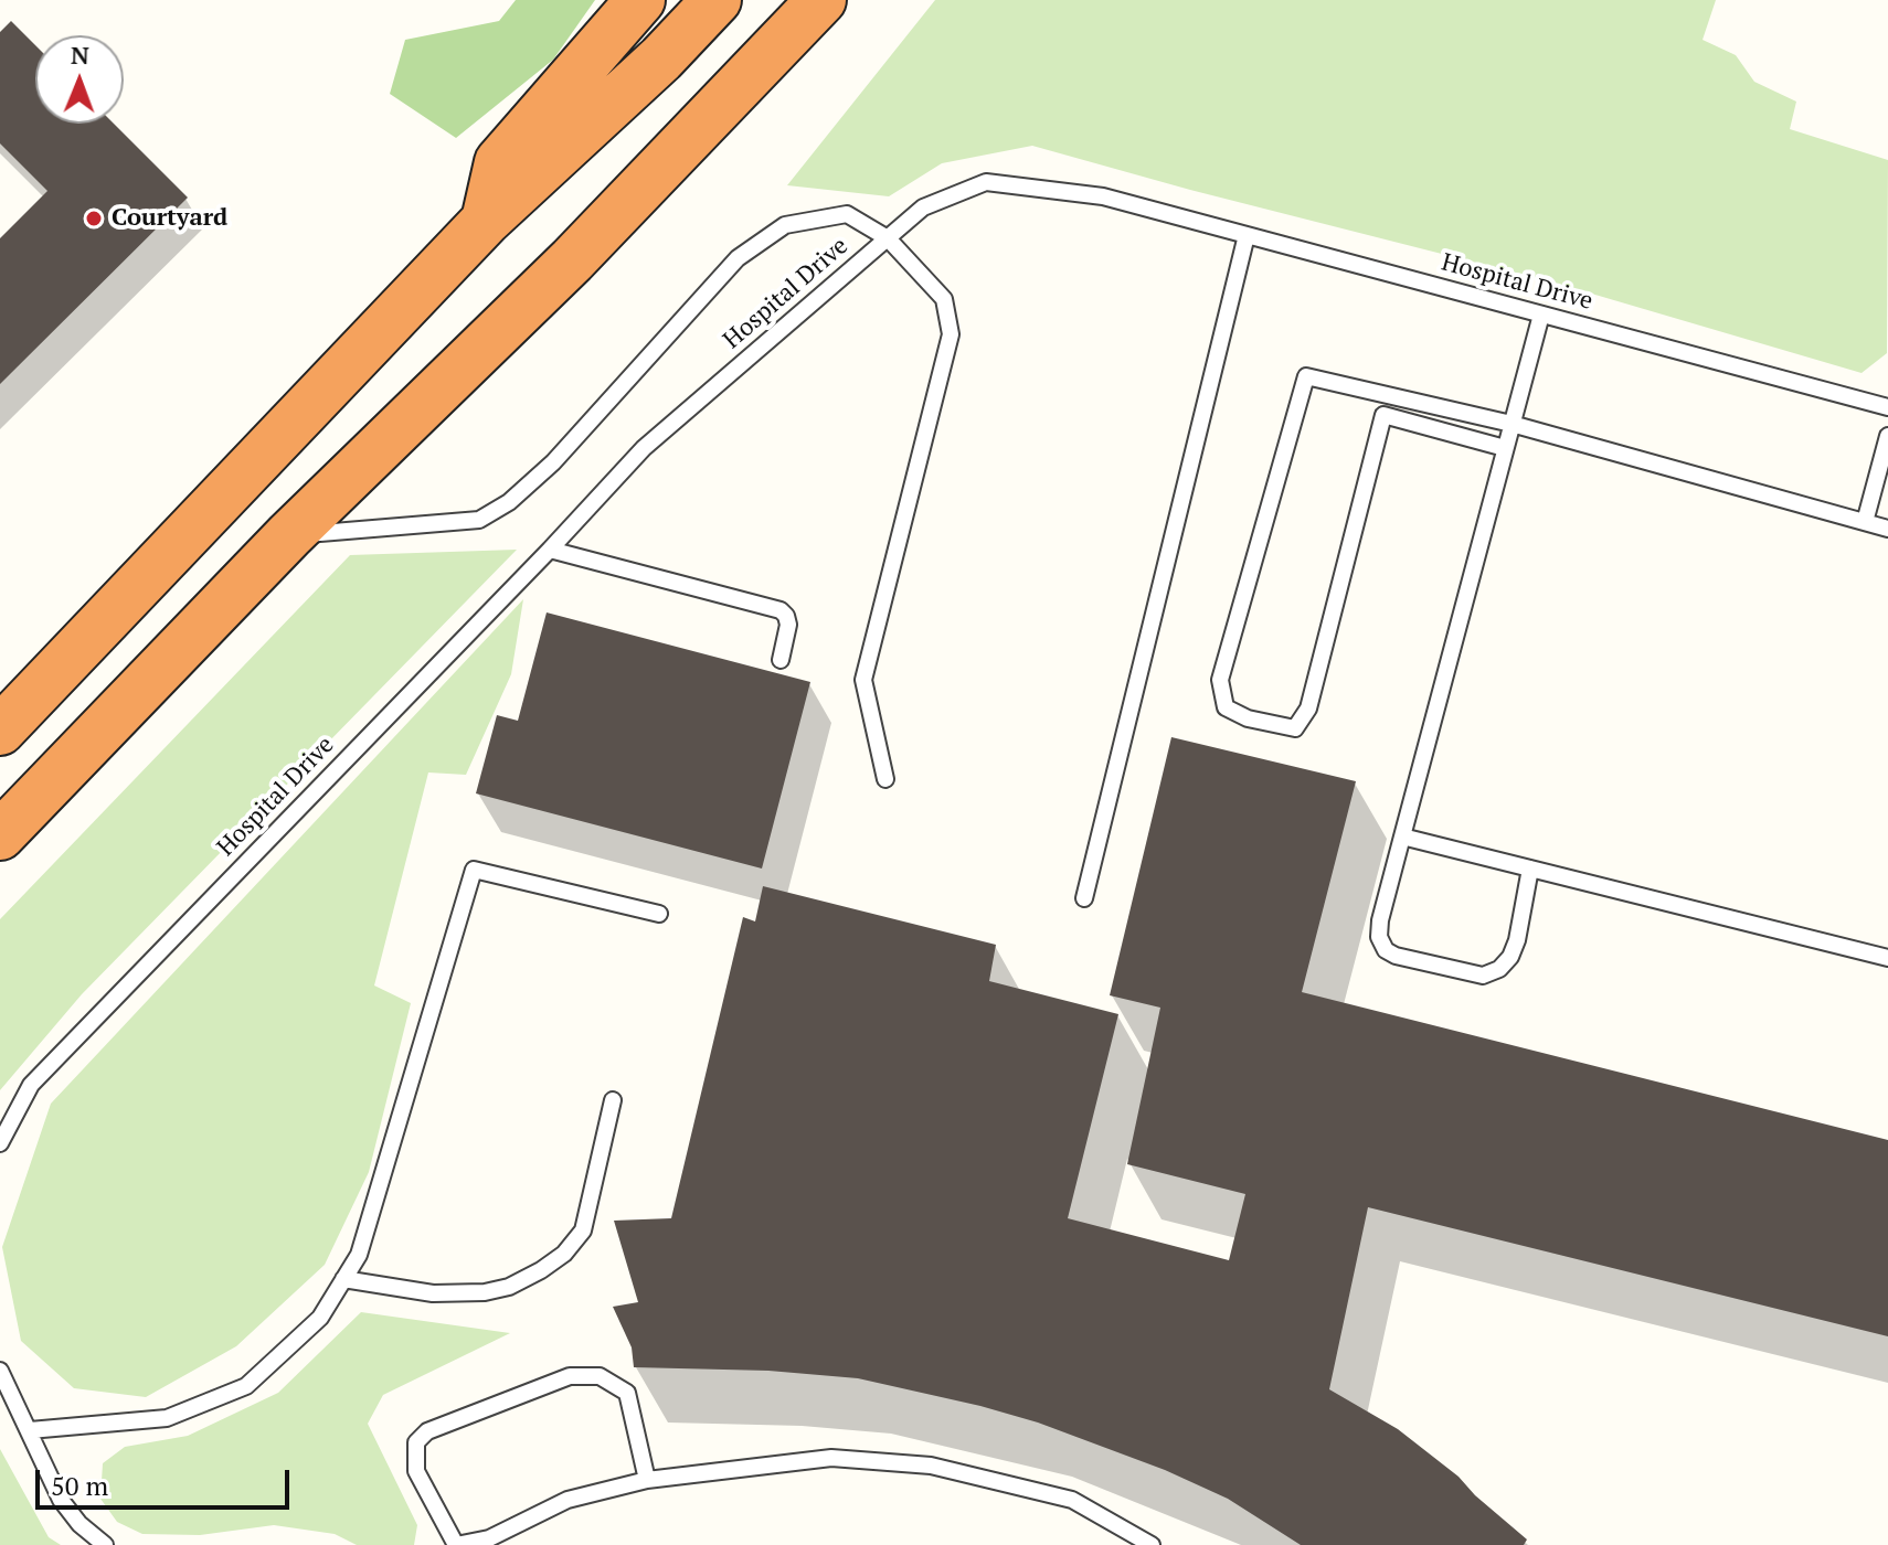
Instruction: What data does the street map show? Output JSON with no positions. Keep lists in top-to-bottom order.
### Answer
{
  "streets": {
    "lane": ["Hospital Drive"]
  },
  "places": ["Courtyard"],
  "scale_bar": "50 m",
  "north": "top"
}
